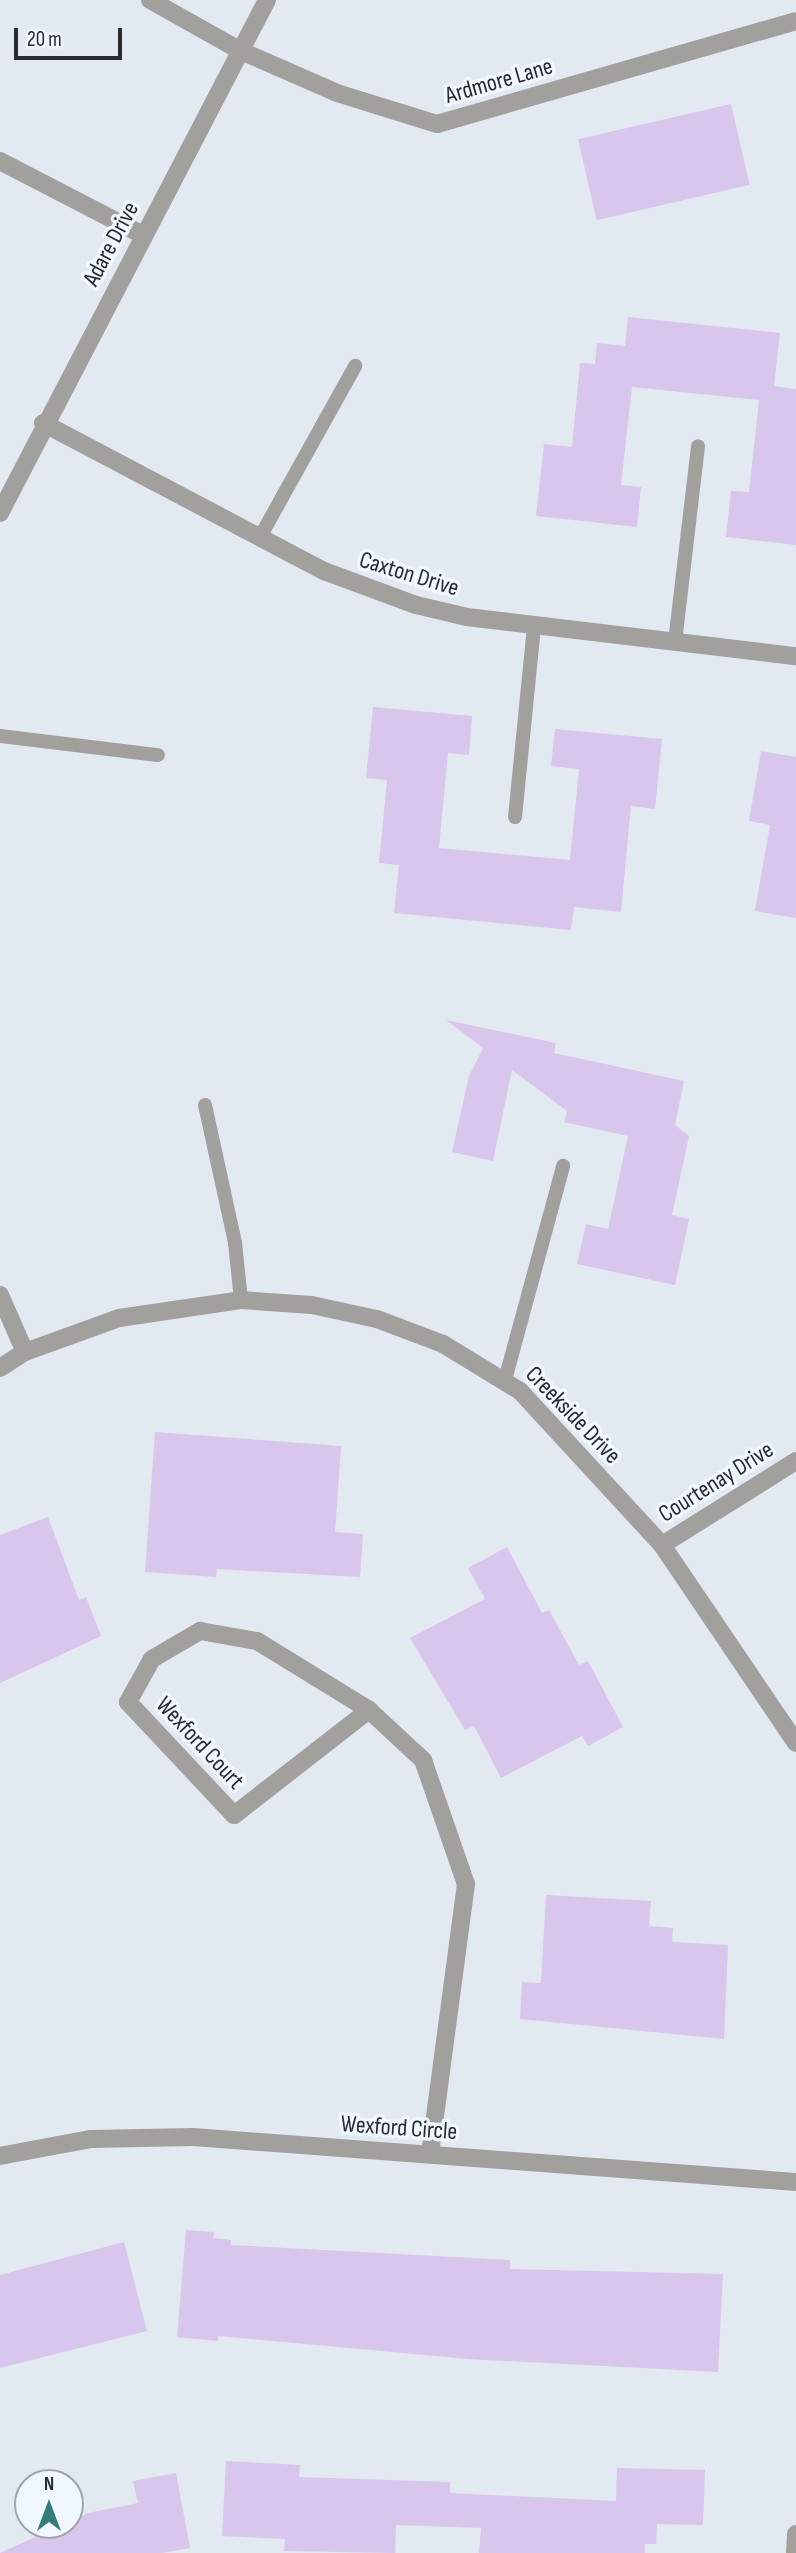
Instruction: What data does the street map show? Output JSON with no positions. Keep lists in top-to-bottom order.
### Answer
{
  "streets": {
    "street": [
      "Ardmore Lane",
      "Adare Drive",
      "Caxton Drive",
      "Creekside Drive",
      "Courtenay Drive",
      "Wexford Court",
      "Wexford Circle"
    ]
  },
  "crossings": [
    ["Ardmore Lane", "Adare Drive"],
    ["Adare Drive", "Caxton Drive"],
    ["Creekside Drive", "Courtenay Drive"],
    ["Wexford Court", "Wexford Circle"]
  ],
  "scale_bar": "20 m",
  "north": "top"
}
